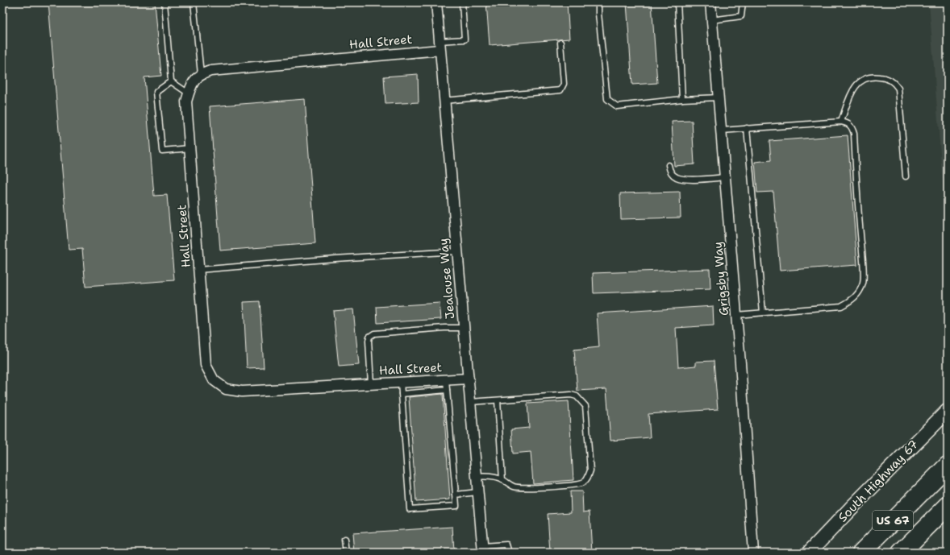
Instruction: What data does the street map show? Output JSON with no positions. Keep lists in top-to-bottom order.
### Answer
{
  "streets": {
    "highway": ["US 67"],
    "main road": ["South Highway 67"],
    "street": ["Hall Street", "Jealouse Way", "Grigsby Way"]
  },
  "crossings": [
    ["Hall Street", "Jealouse Way"]
  ]
}
